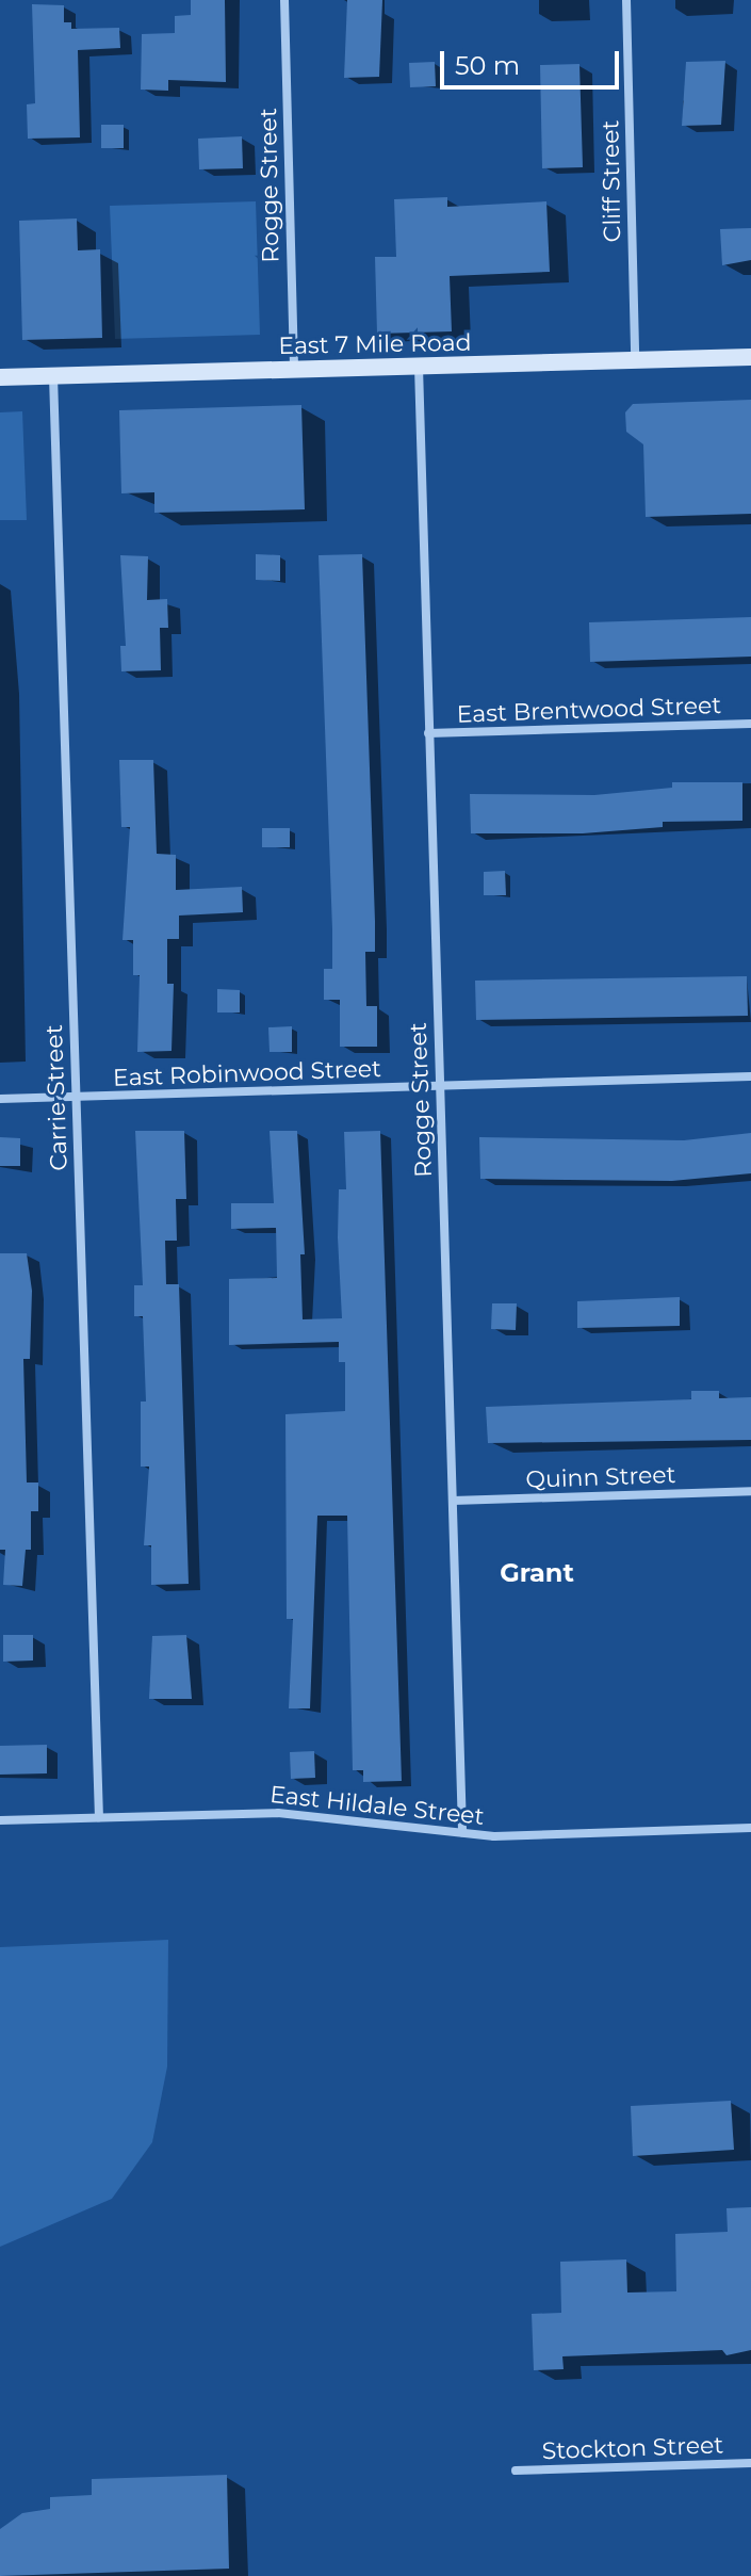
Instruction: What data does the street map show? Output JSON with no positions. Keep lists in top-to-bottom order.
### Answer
{
  "streets": {
    "street": [
      "Cliff Street",
      "Rogge Street",
      "East 7 Mile Road",
      "East Brentwood Street",
      "East Robinwood Street",
      "Carrie Street",
      "Quinn Street",
      "East Hildale Street",
      "Stockton Street"
    ]
  },
  "crossings": [
    ["Cliff Street", "East 7 Mile Road"],
    ["Rogge Street", "East 7 Mile Road"],
    ["Rogge Street", "East Brentwood Street"],
    ["Rogge Street", "East Robinwood Street"],
    ["Rogge Street", "Quinn Street"],
    ["Rogge Street", "East Hildale Street"],
    ["East 7 Mile Road", "Carrie Street"],
    ["East Robinwood Street", "Carrie Street"],
    ["Carrie Street", "East Hildale Street"]
  ],
  "districts": ["Grant"],
  "scale_bar": "50 m"
}
